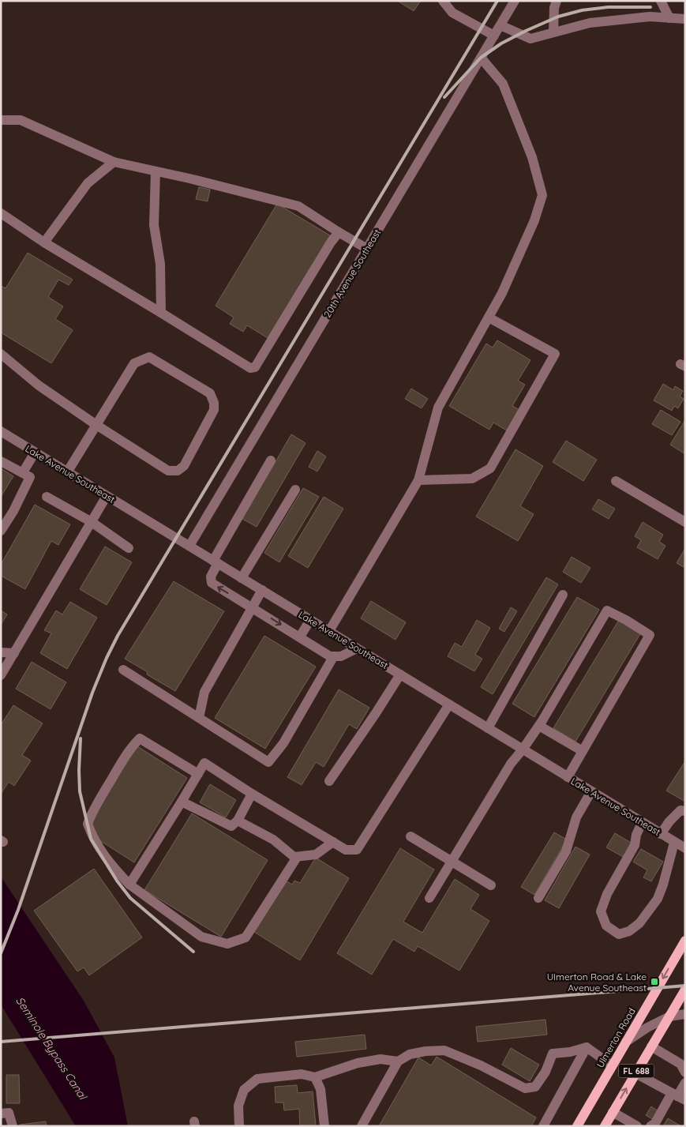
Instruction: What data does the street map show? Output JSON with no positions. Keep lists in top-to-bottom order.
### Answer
{
  "streets": {
    "main road": ["Ulmerton Road", "FL 688"],
    "street": ["20th Avenue Southeast", "Lake Avenue Southeast"]
  },
  "crossings": [
    ["20th Avenue Southeast", "Lake Avenue Southeast"]
  ],
  "water": ["Seminole Bypass Canal"],
  "places": {
    "transit": ["Ulmerton Road & Lake Avenue Southeast"]
  }
}
